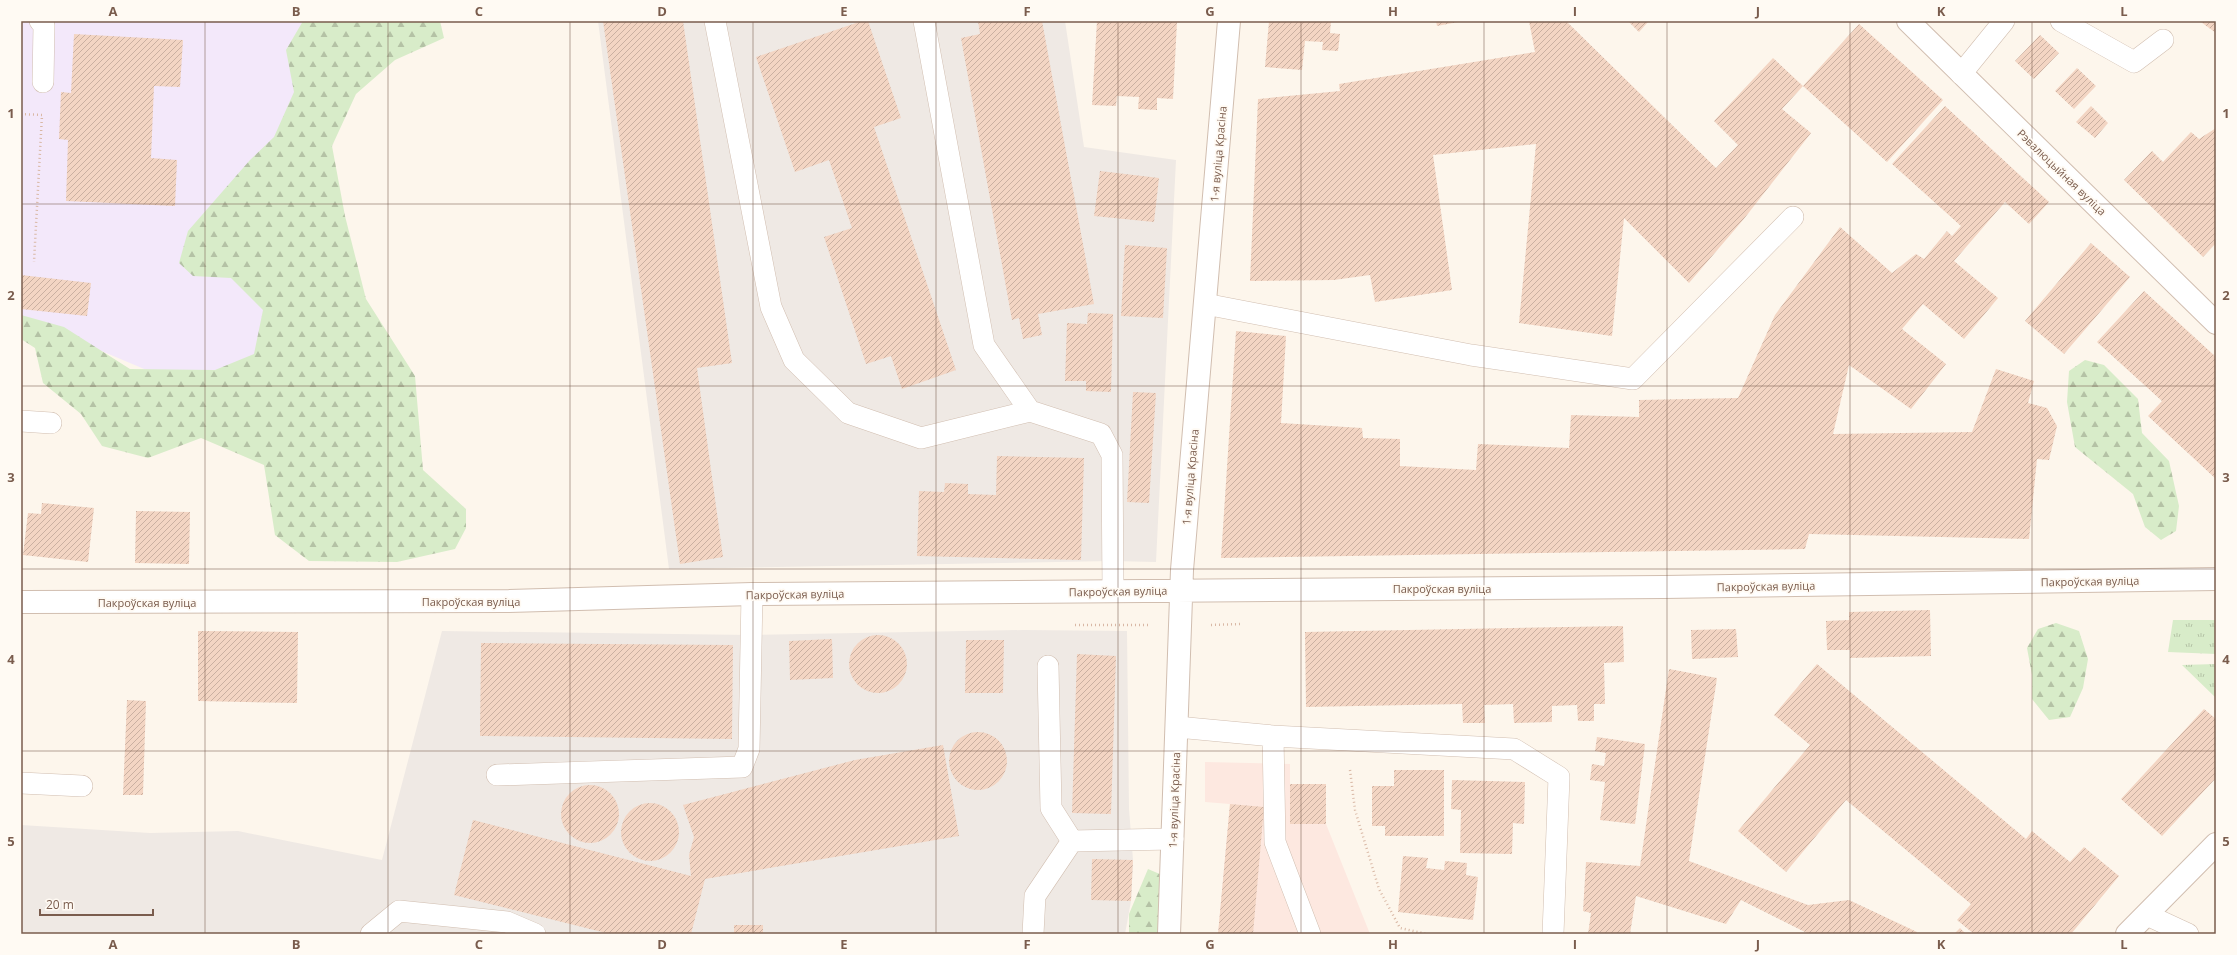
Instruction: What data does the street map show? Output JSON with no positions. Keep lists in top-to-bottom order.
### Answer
{
  "streets": {
    "street": ["1-я вуліца Красіна", "Рэвалюцыйная вуліца", "Пакроўская вуліца"]
  },
  "crossings": [
    ["1-я вуліца Красіна", "Пакроўская вуліца"]
  ],
  "scale_bar": "20 m",
  "grid": {
    "columns": [
      "A",
      "B",
      "C",
      "D",
      "E",
      "F",
      "G",
      "H",
      "I",
      "J",
      "K",
      "L"
    ],
    "rows": [
      "1",
      "2",
      "3",
      "4",
      "5"
    ]
  }
}
